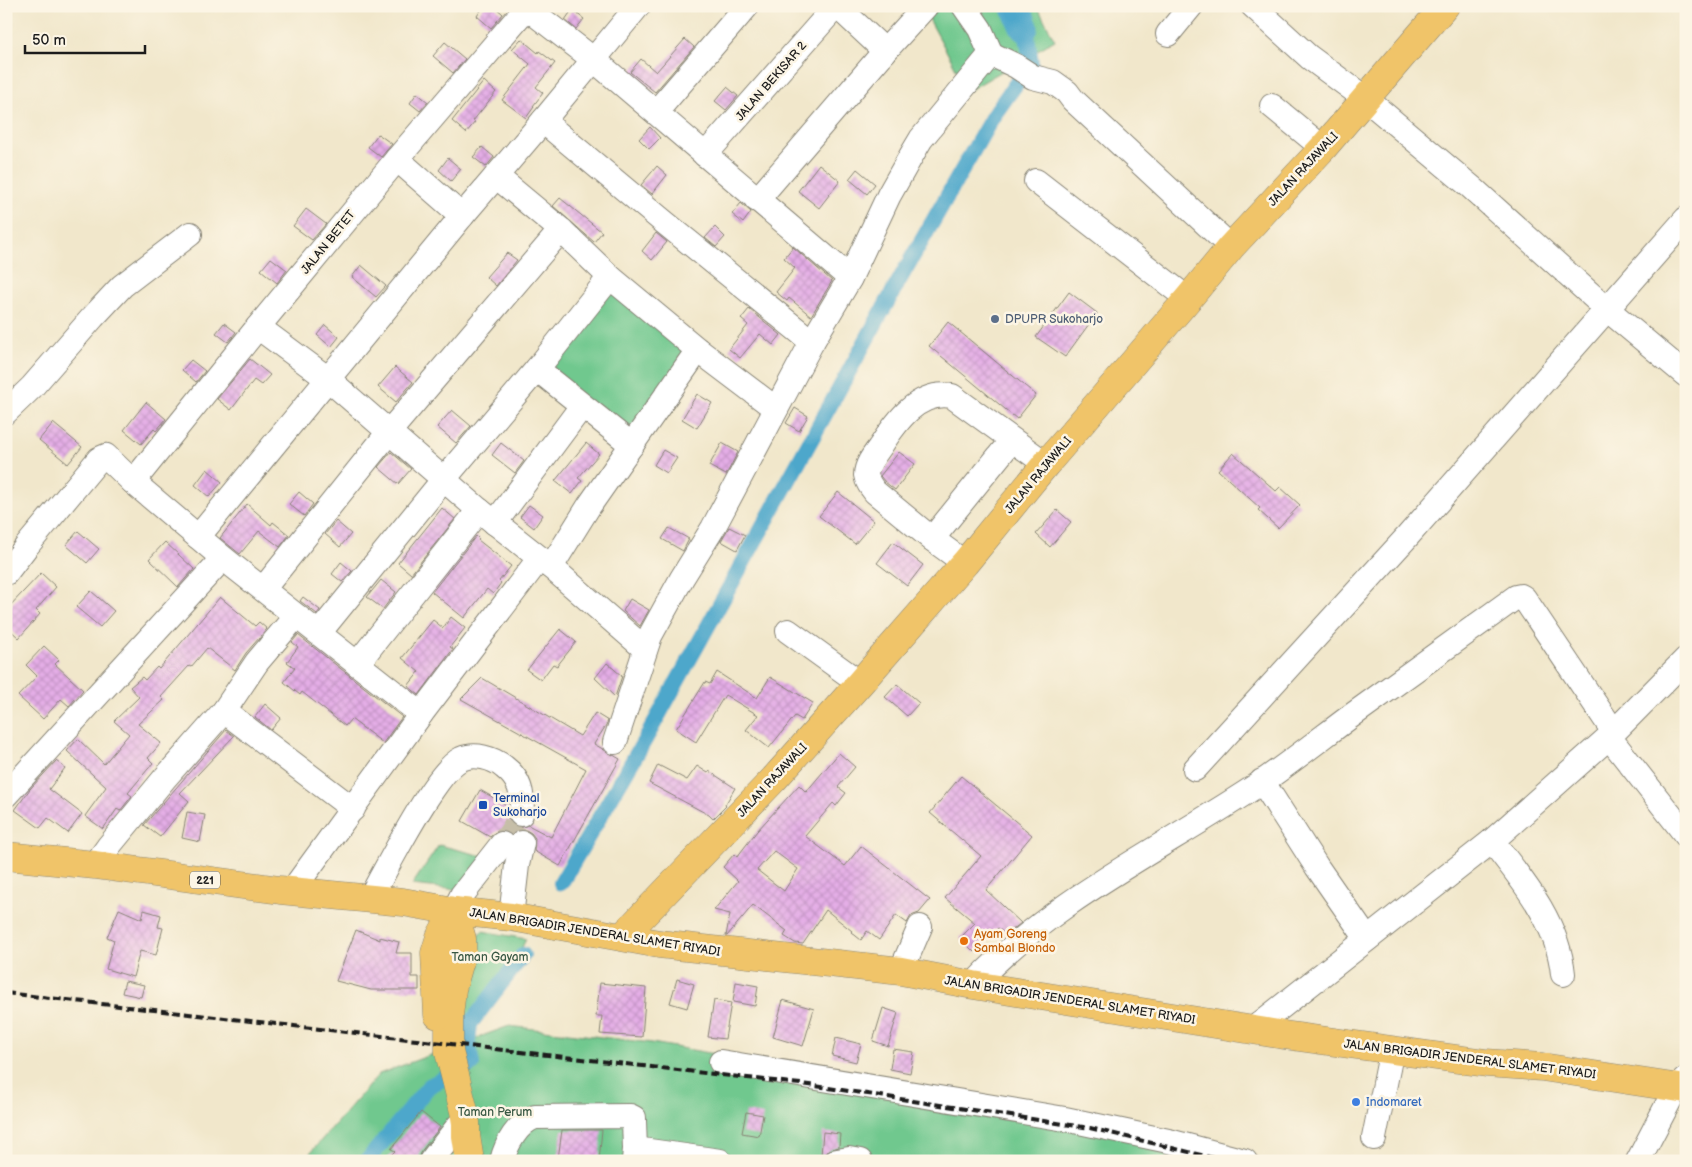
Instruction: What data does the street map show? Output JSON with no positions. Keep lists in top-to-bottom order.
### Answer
{
  "streets": {
    "main road": ["JALAN RAJAWALI", "221", "JALAN BRIGADIR JENDERAL SLAMET RIYADI"],
    "street": ["JALAN BEKISAR 2", "JALAN BETET"]
  },
  "crossings": [
    ["JALAN RAJAWALI", "JALAN BRIGADIR JENDERAL SLAMET RIYADI"],
    ["221", "JALAN BRIGADIR JENDERAL SLAMET RIYADI"]
  ],
  "parks": ["Taman Gayam", "Taman Perum"],
  "places": {
    "other": ["DPUPR Sukoharjo", "Ayam Goreng Sambal Blondo", "Indomaret"],
    "transit": ["Terminal Sukoharjo"]
  },
  "scale_bar": "50 m"
}
